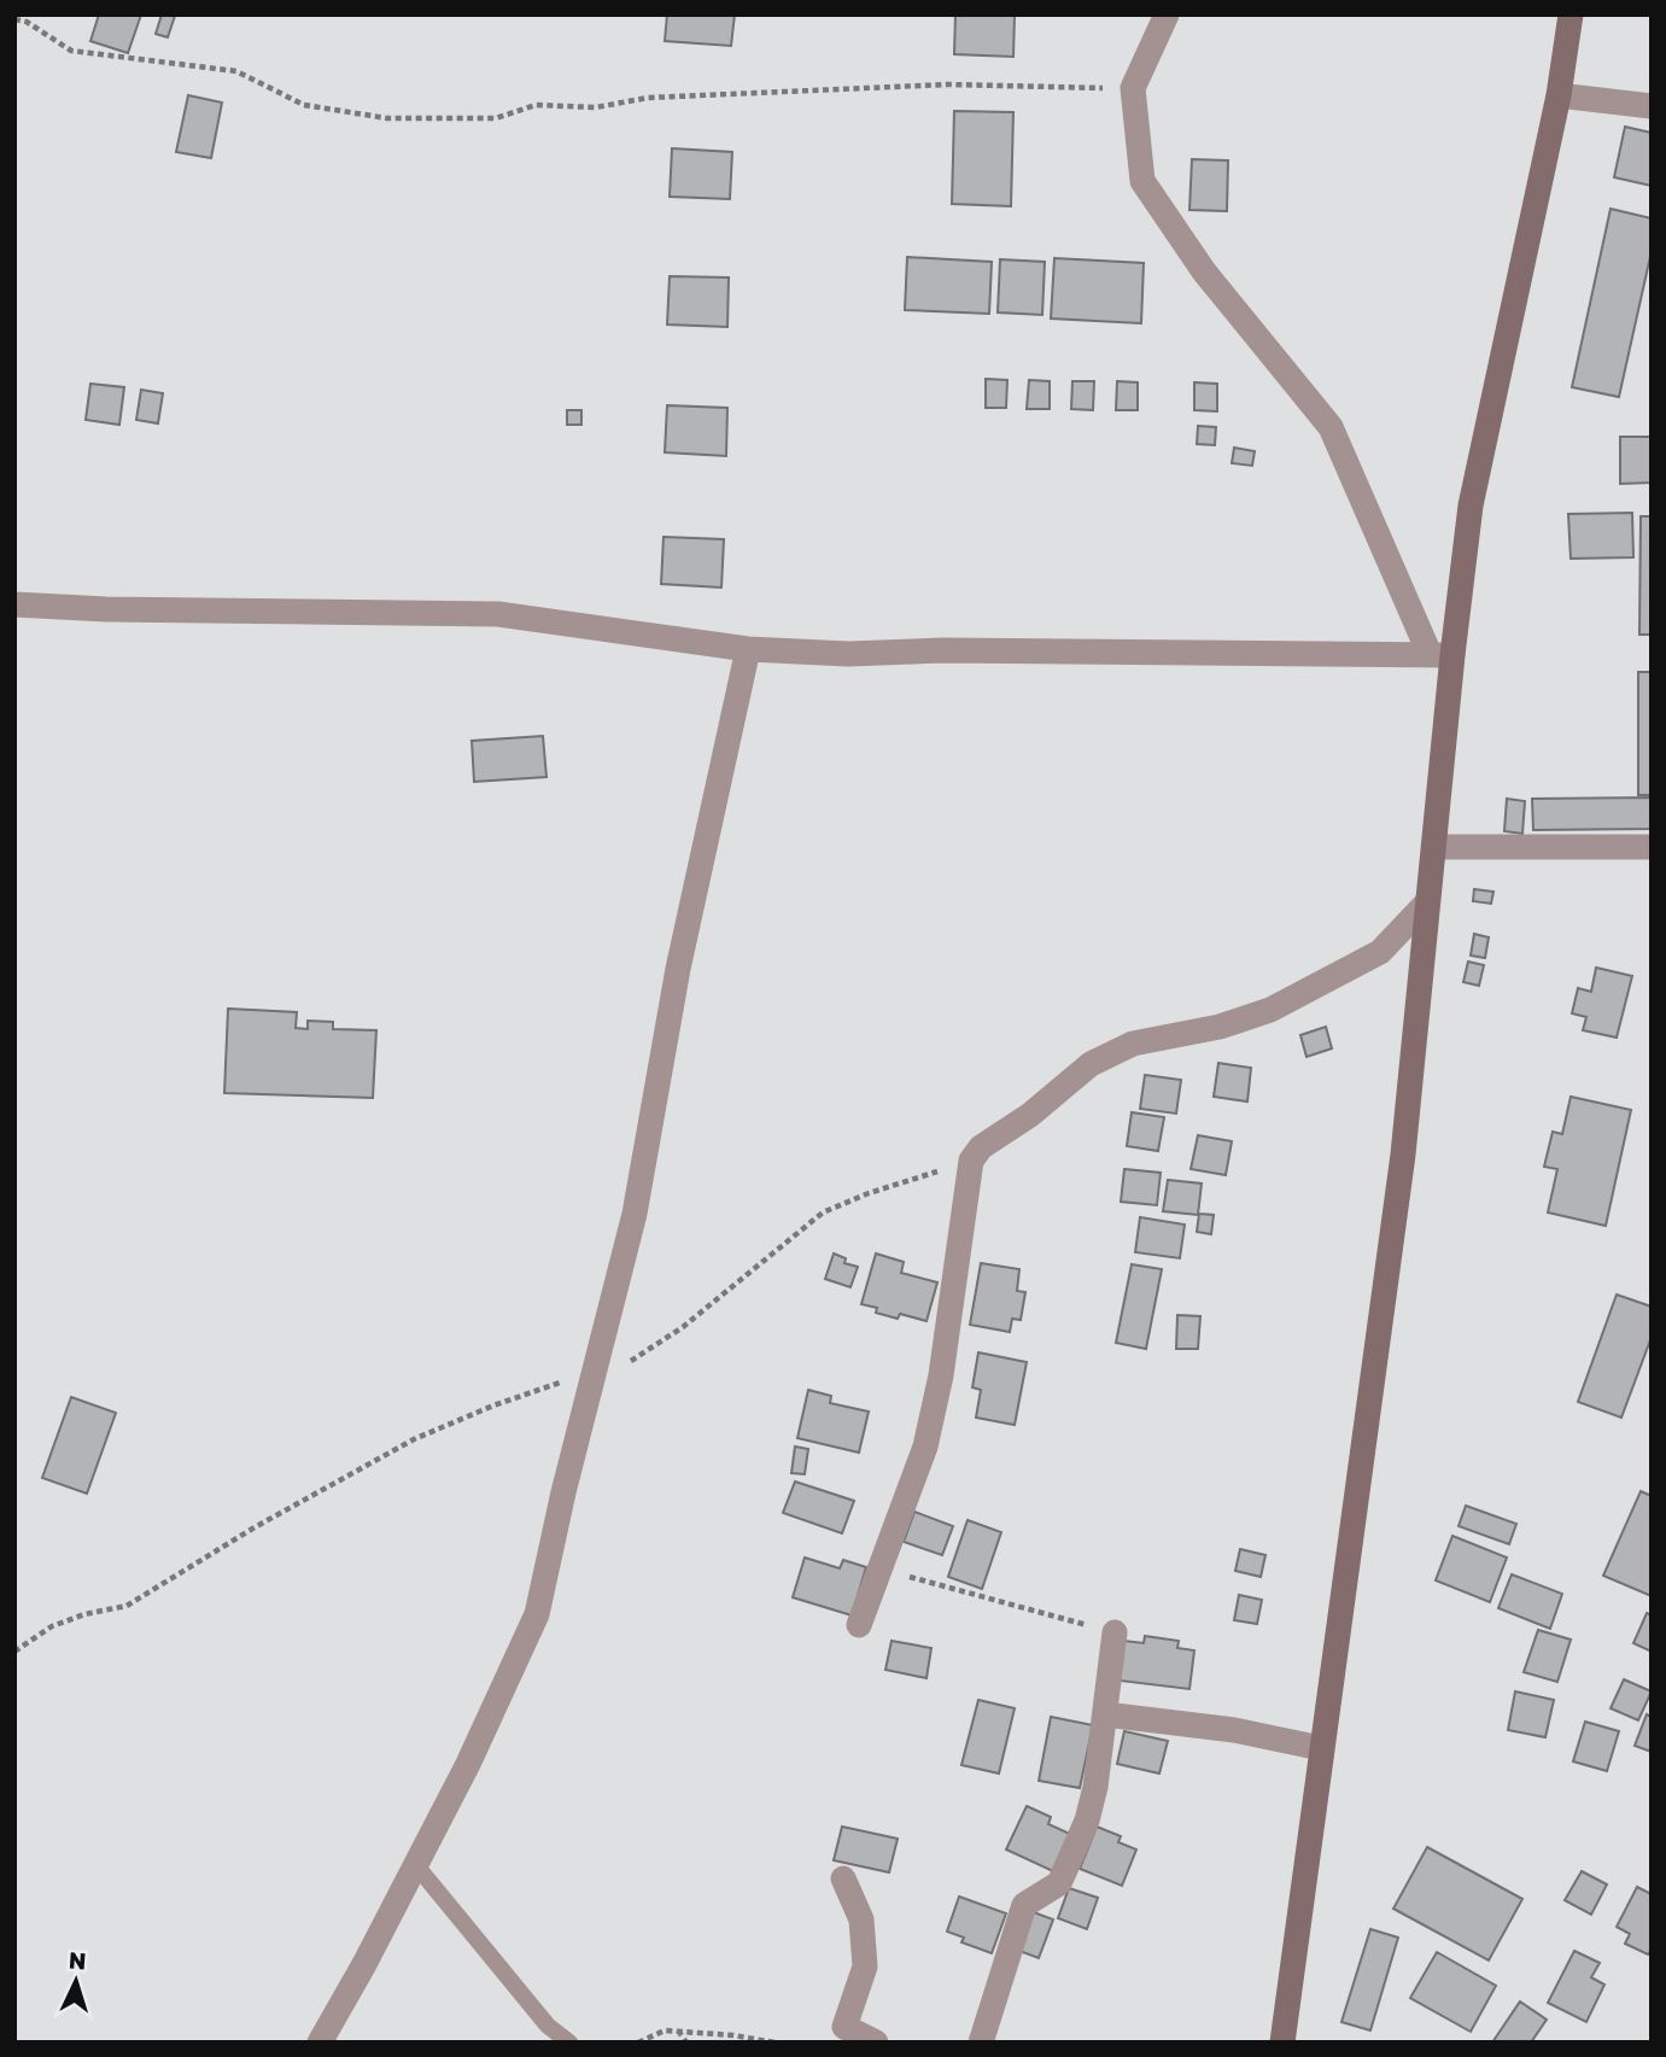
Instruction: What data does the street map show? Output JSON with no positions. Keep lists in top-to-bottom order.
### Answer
{
  "north": "top"
}
